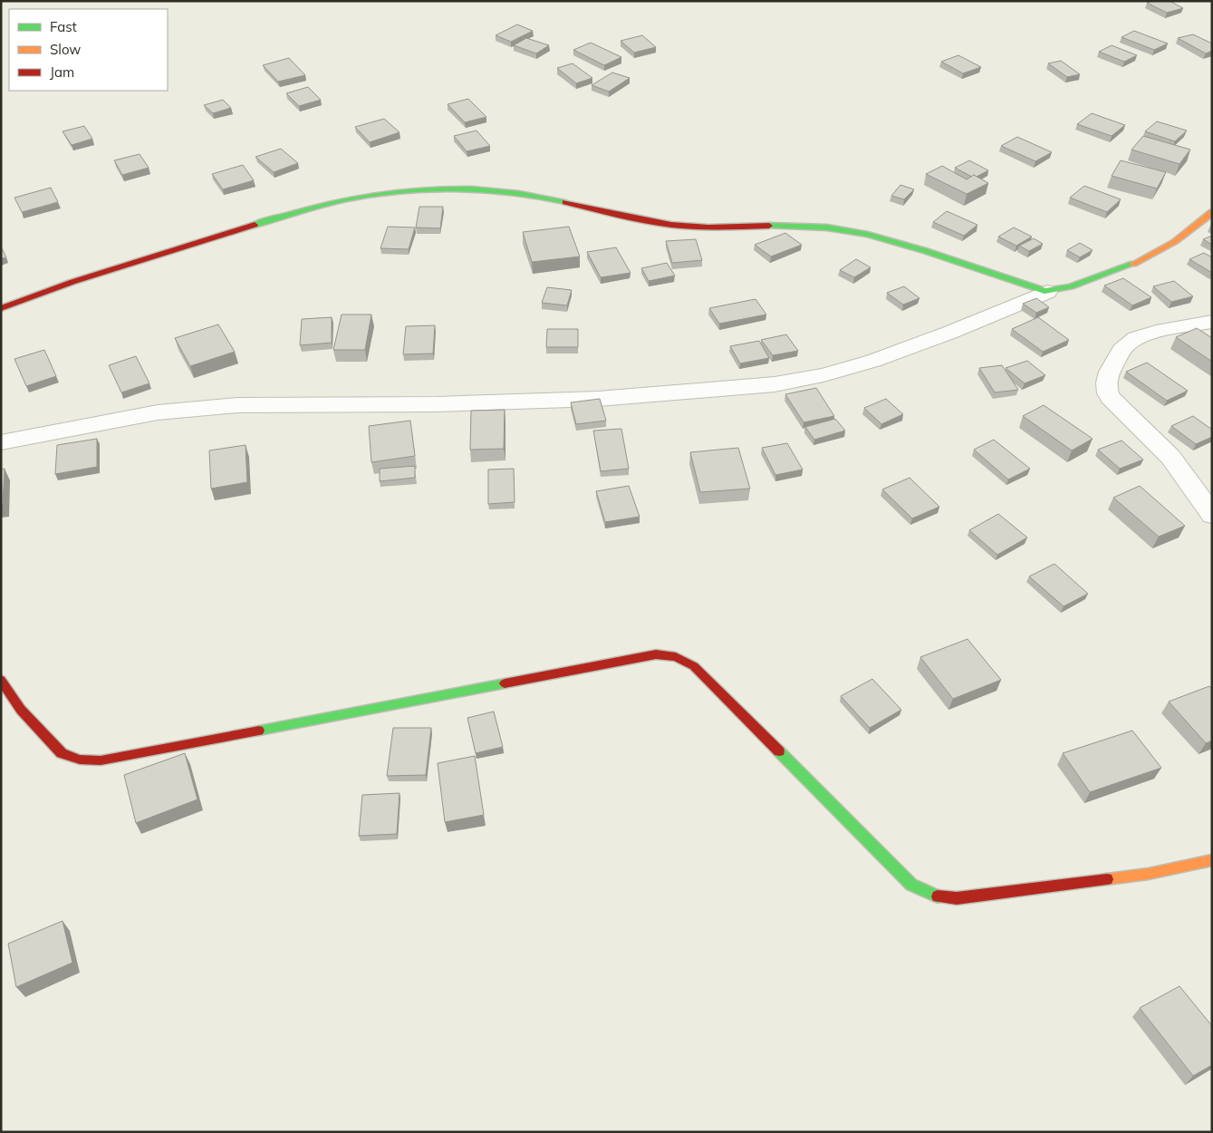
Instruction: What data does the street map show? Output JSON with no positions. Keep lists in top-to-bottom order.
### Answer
{
  "legend": ["Fast", "Slow", "Jam"]
}
